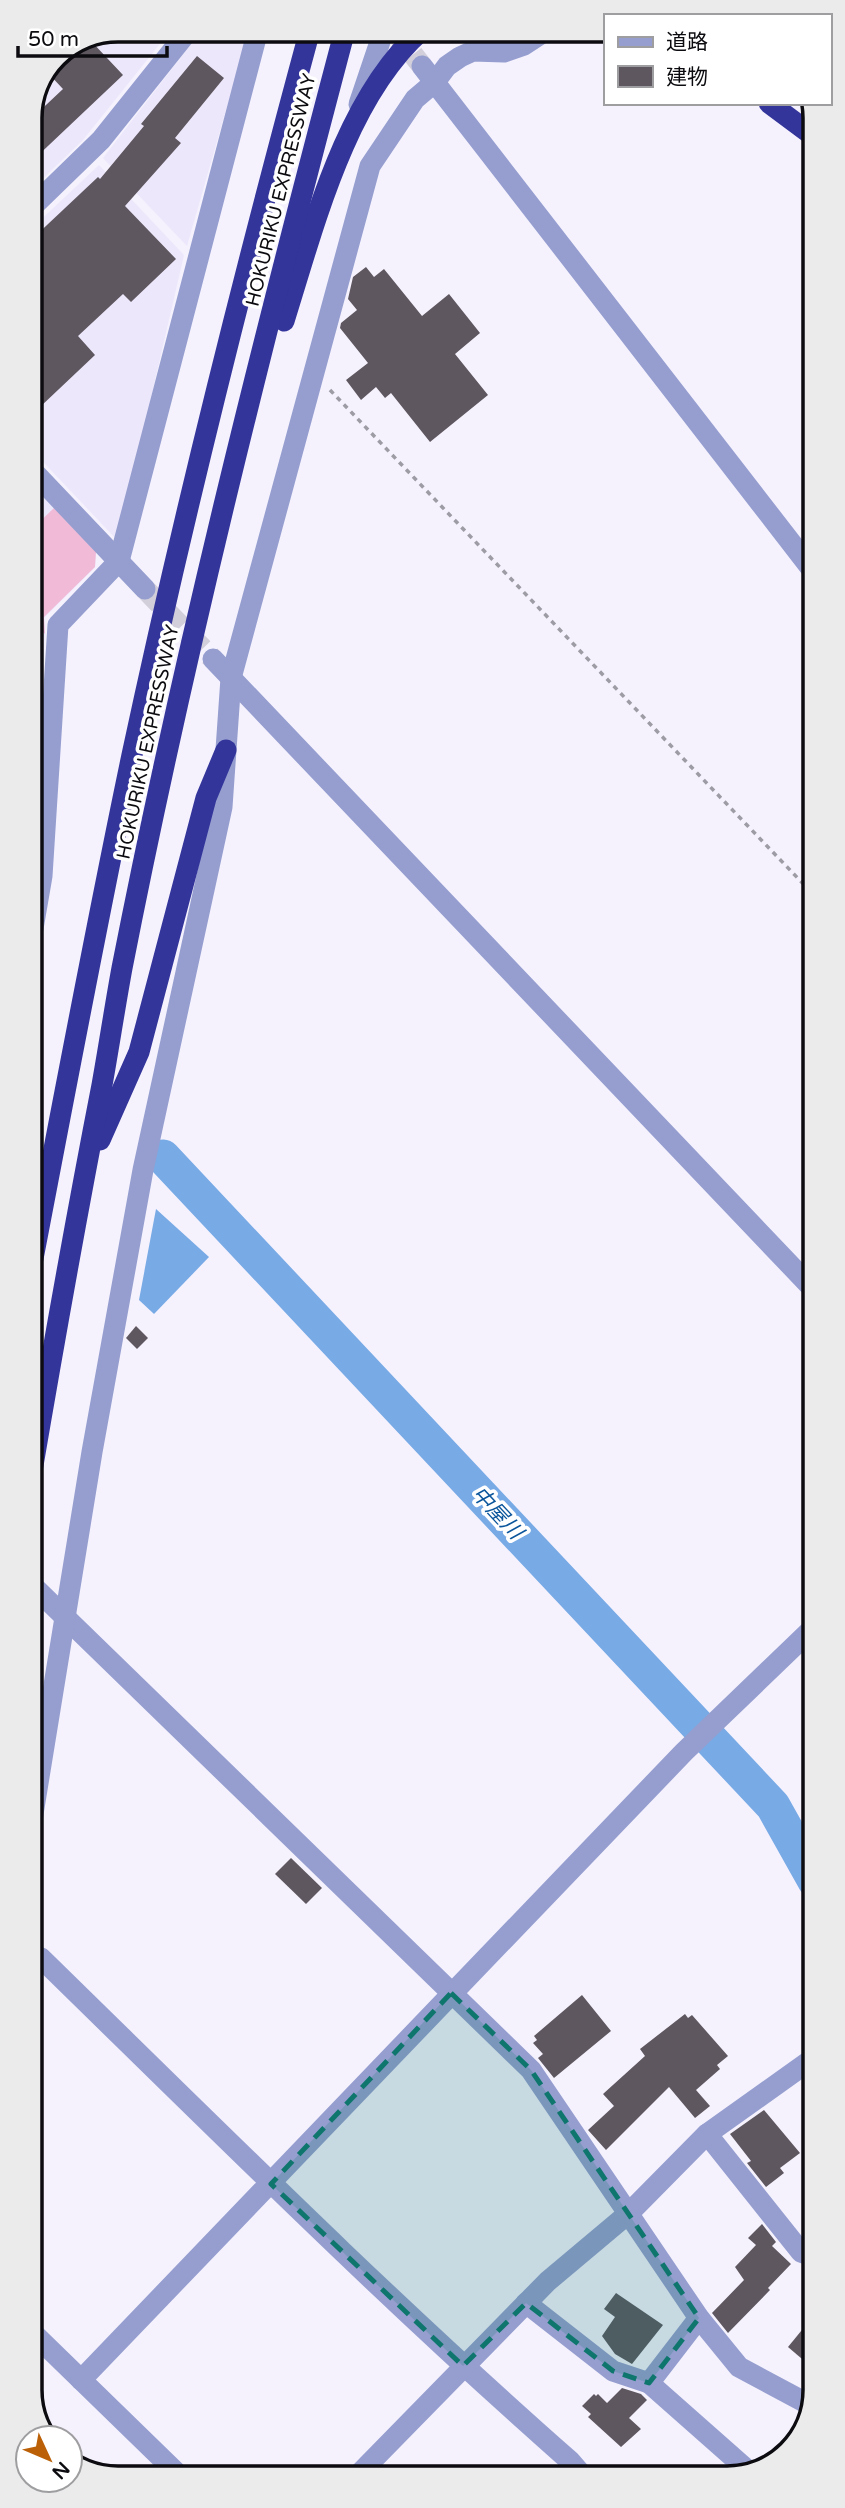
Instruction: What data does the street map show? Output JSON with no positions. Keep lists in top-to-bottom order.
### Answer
{
  "streets": {
    "highway": ["HOKURIKU EXPRESSWAY"]
  },
  "water": ["中屋川"],
  "legend": ["道路", "建物"],
  "scale_bar": "50 m",
  "north": "bottom right"
}
